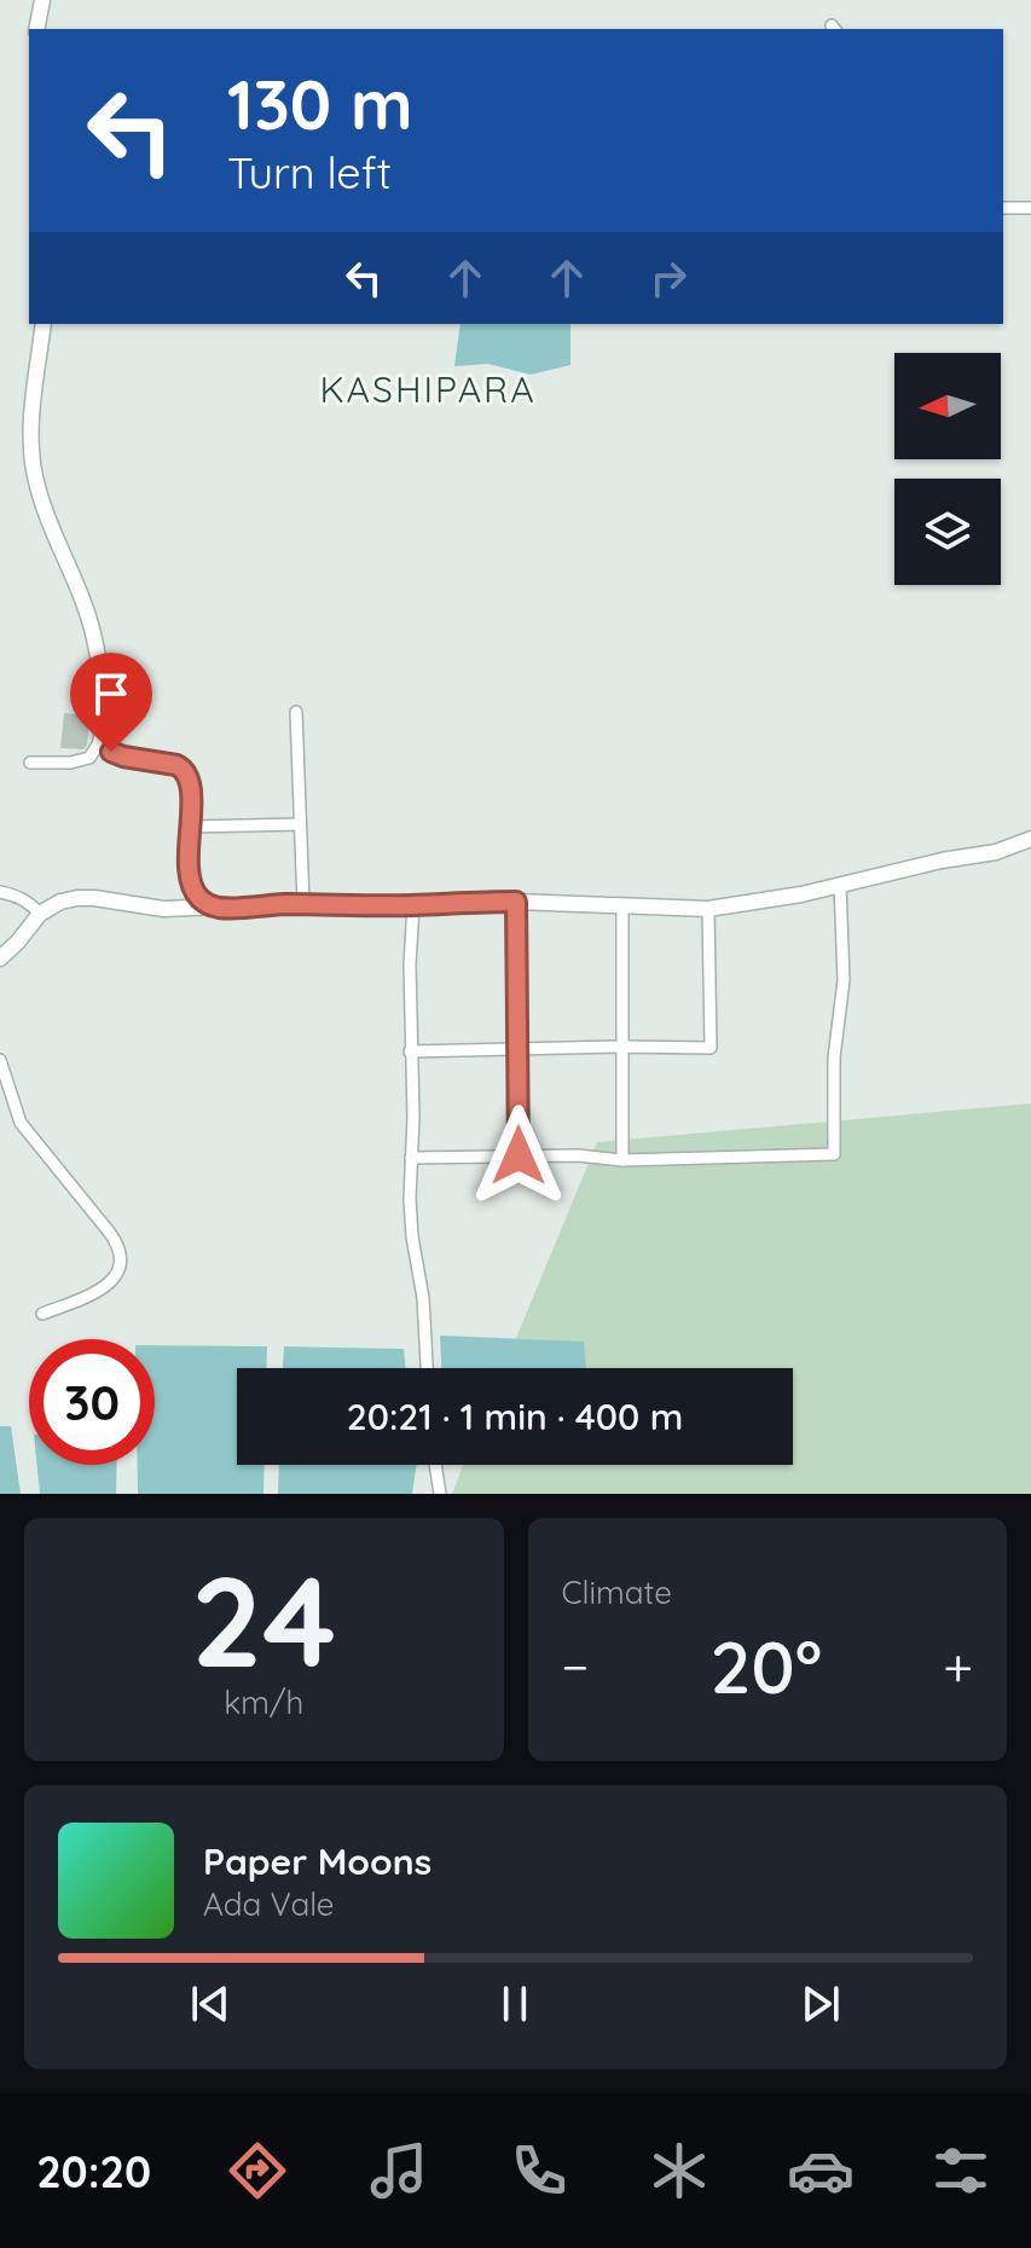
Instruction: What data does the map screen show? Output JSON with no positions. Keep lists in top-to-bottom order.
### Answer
{
  "districts": ["KASHIPARA"],
  "north": "left",
  "page": {
    "turn": ["130 m", "Turn left"],
    "limit": "30",
    "trip": "20:21 · 1 min · 400 m",
    "tile": [
      ["24", "km/h"],
      "Climate"
    ],
    "heat": ["−", "20°", "+"],
    "song": ["Paper Moons", "Ada Vale"],
    "tabs": "20:20"
  }
}
